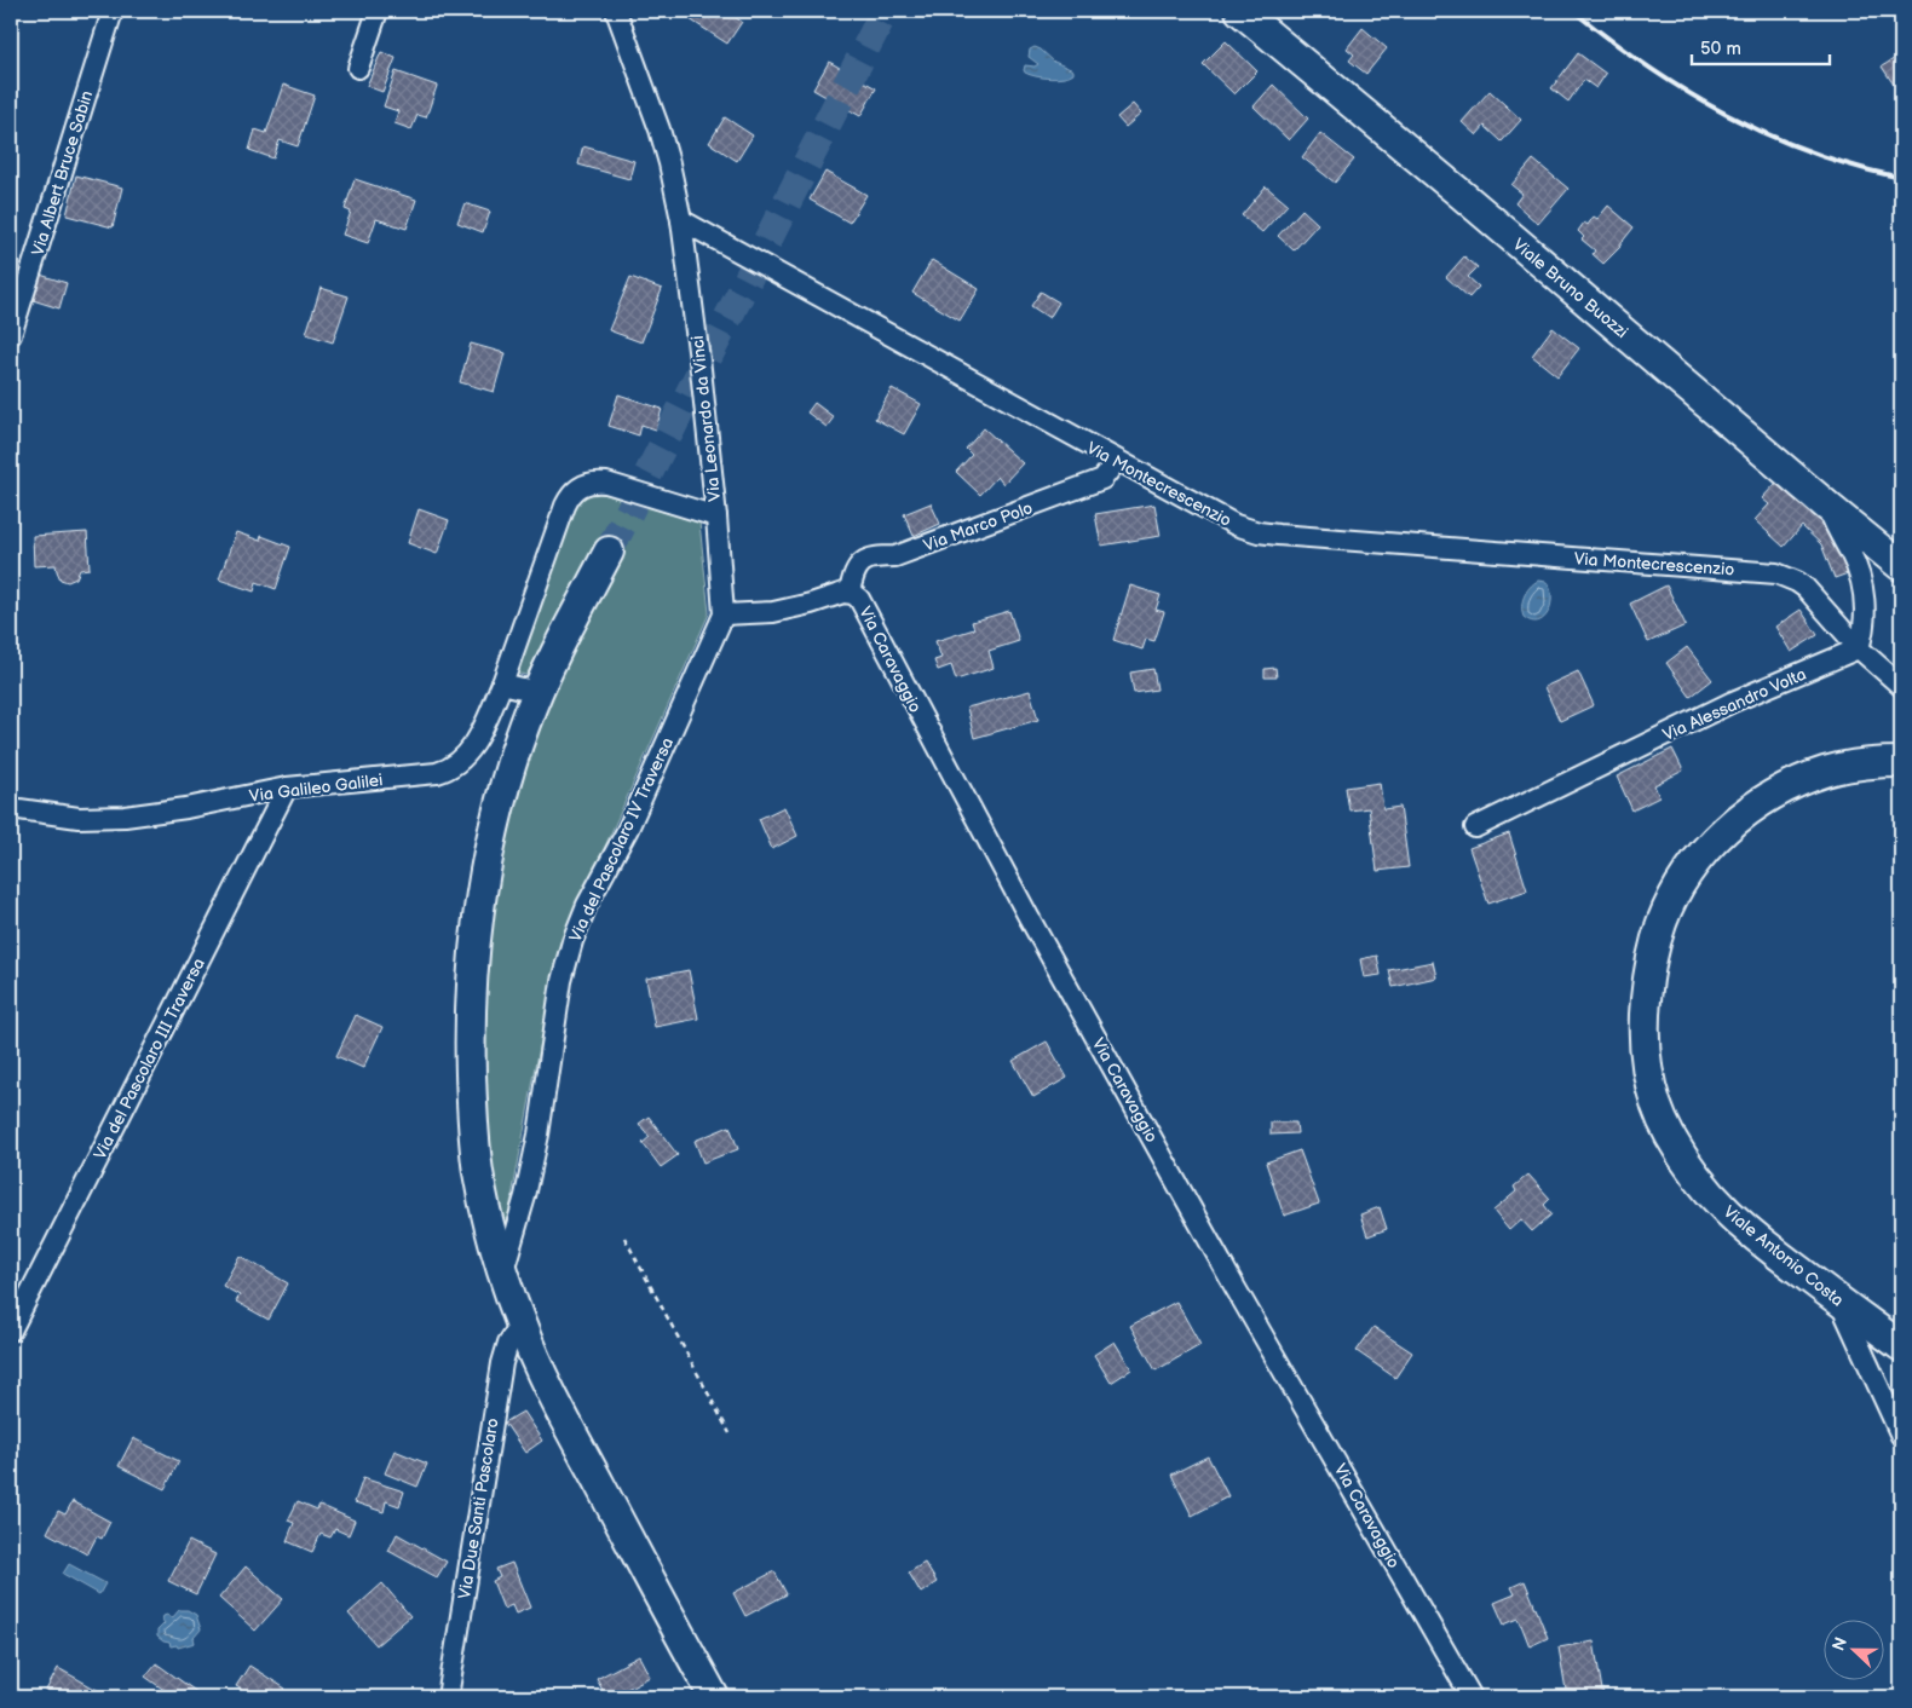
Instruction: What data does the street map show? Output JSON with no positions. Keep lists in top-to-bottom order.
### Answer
{
  "streets": {
    "main road": ["Viale Bruno Buozzi", "Viale Antonio Costa"],
    "street": [
      "Via Albert Bruce Sabin",
      "Via Leonardo da Vinci",
      "Via Montecrescenzio",
      "Via Marco Polo",
      "Via Caravaggio",
      "Via Alessandro Volta",
      "Via Galileo Galilei",
      "Via del Pascolaro IV Traversa",
      "Via del Pascolaro III Traversa",
      "Via Due Santi Pascolaro"
    ]
  },
  "crossings": [
    ["Via Leonardo da Vinci", "Via Montecrescenzio"],
    ["Via Leonardo da Vinci", "Via Galileo Galilei"],
    ["Via Leonardo da Vinci", "Via del Pascolaro IV Traversa"],
    ["Via Montecrescenzio", "Via Marco Polo"],
    ["Via Montecrescenzio", "Via Alessandro Volta"],
    ["Via Marco Polo", "Via Caravaggio"],
    ["Via Caravaggio", "Via del Pascolaro IV Traversa"],
    ["Via Galileo Galilei", "Via del Pascolaro III Traversa"]
  ],
  "scale_bar": "50 m",
  "north": "left"
}
